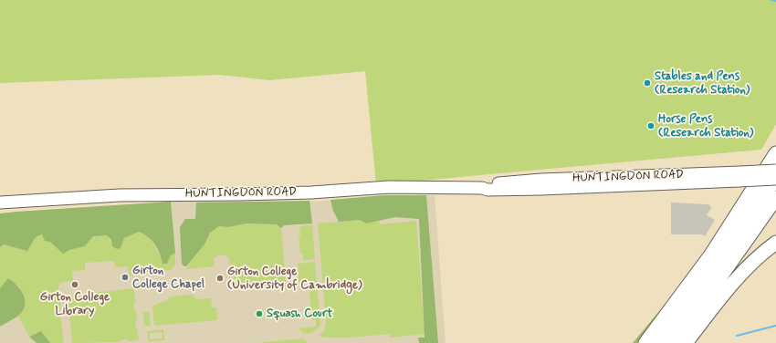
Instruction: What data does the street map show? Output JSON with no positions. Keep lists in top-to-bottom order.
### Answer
{
  "streets": {
    "main road": ["HUNTINGDON ROAD"]
  },
  "places": [
    "Stables and Pens (Research Station)",
    "Horse Pens (Research Station)",
    "Girton College Chapel",
    "Girton College (University of Cambridge)",
    "Girton College Library",
    "Squash Court"
  ]
}
